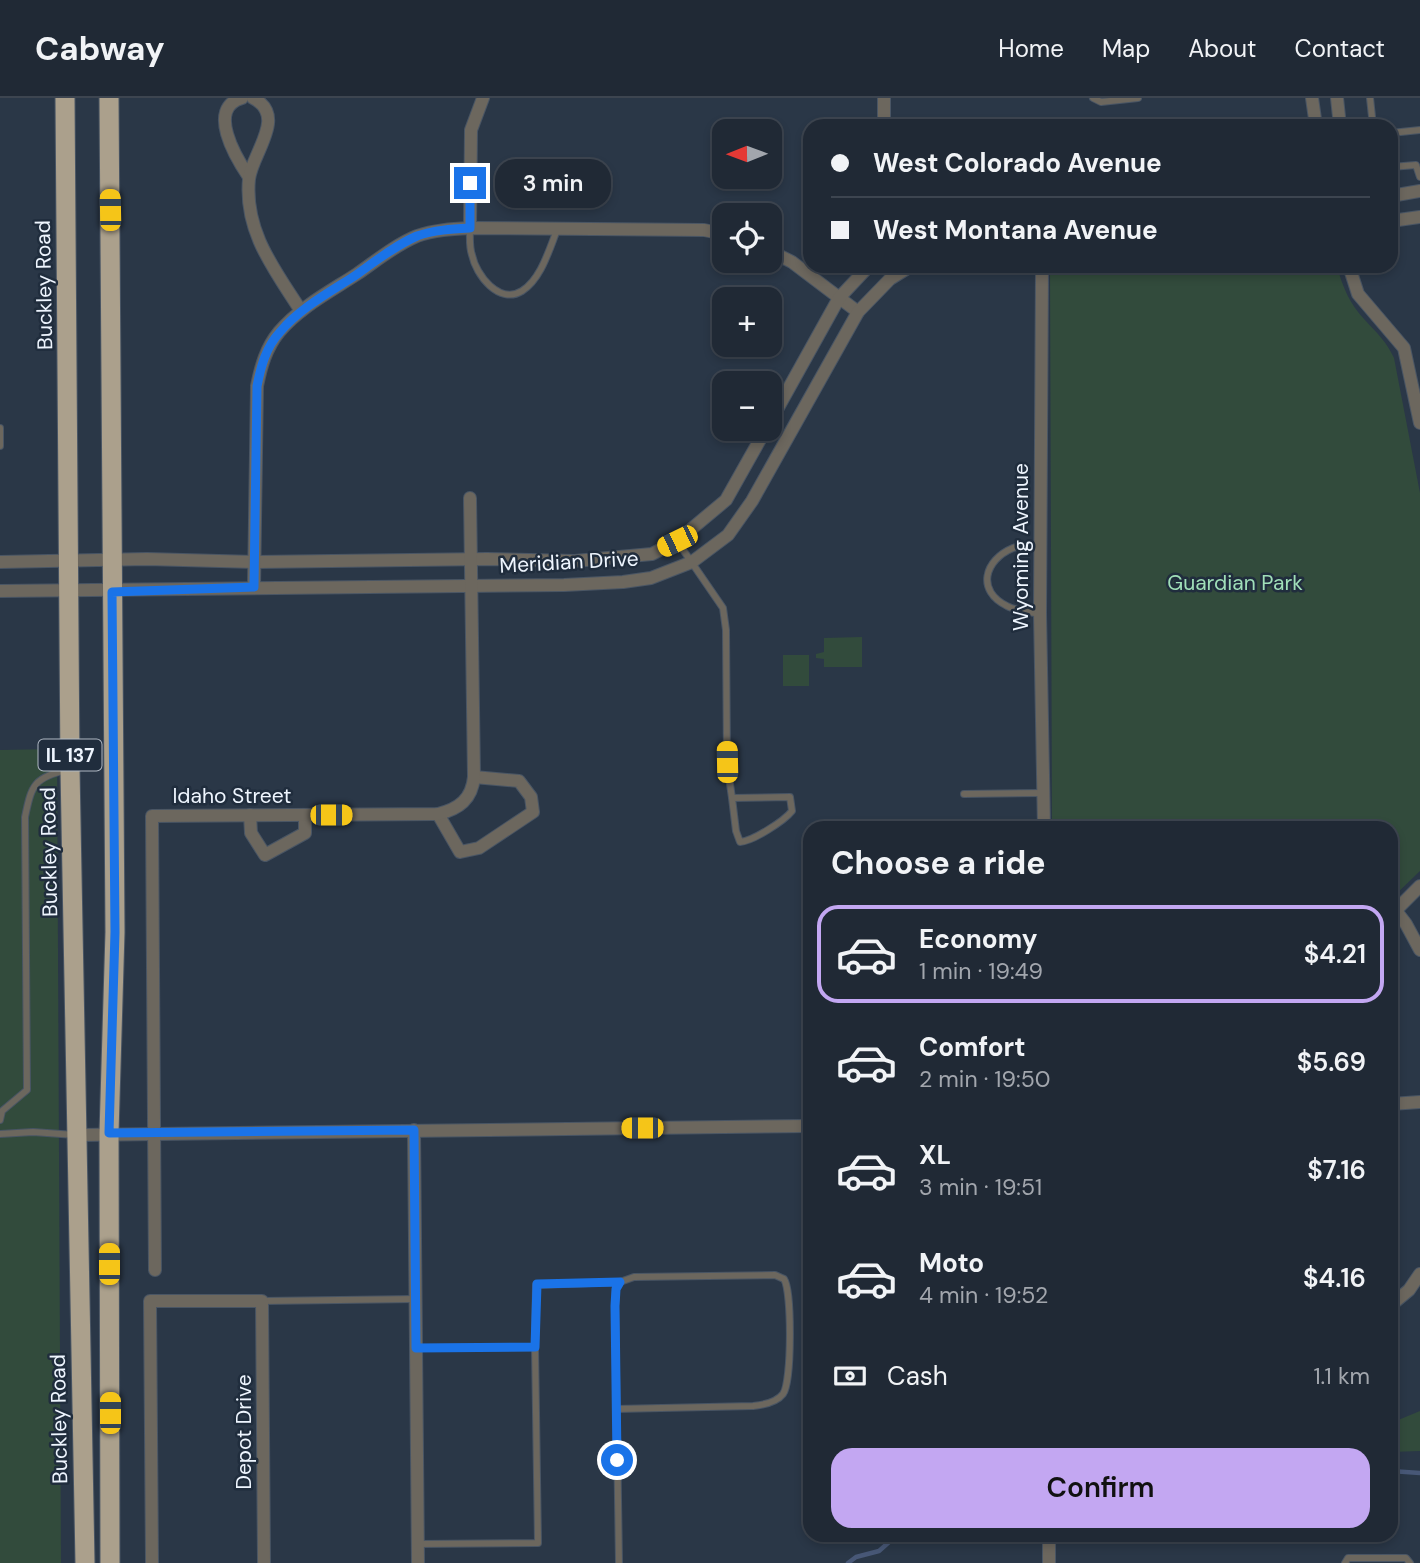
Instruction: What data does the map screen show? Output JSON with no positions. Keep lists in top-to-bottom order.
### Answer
{
  "streets": {
    "highway": ["Buckley Road", "IL 137"],
    "street": [
      "Wyoming Avenue",
      "Meridian Drive",
      "Idaho Street",
      "Depot Drive"
    ]
  },
  "crossings": [
    ["Buckley Road", "Meridian Drive"],
    ["Meridian Drive", "IL 137"]
  ],
  "parks": ["Guardian Park"],
  "north": "left",
  "page": {
    "header": "Cabway",
    "nav": [
      "Home",
      "Map",
      "About",
      "Contact"
    ],
    "map_buttons": ["+", "−"],
    "banner": ["West Colorado Avenue", "West Montana Avenue"],
    "bubble": "3 min",
    "heading": "Choose a ride",
    "list": [
      {
        "name": "Economy",
        "note": "1 min · 19:49",
        "value": "$4.21"
      },
      {
        "name": "Comfort",
        "note": "2 min · 19:50",
        "value": "$5.69"
      },
      {
        "name": "XL",
        "note": "3 min · 19:51",
        "value": "$7.16"
      },
      {
        "name": "Moto",
        "note": "4 min · 19:52",
        "value": "$4.16"
      }
    ],
    "pay": ["Cash", "1.1 km"],
    "buttons": "Confirm"
  }
}
